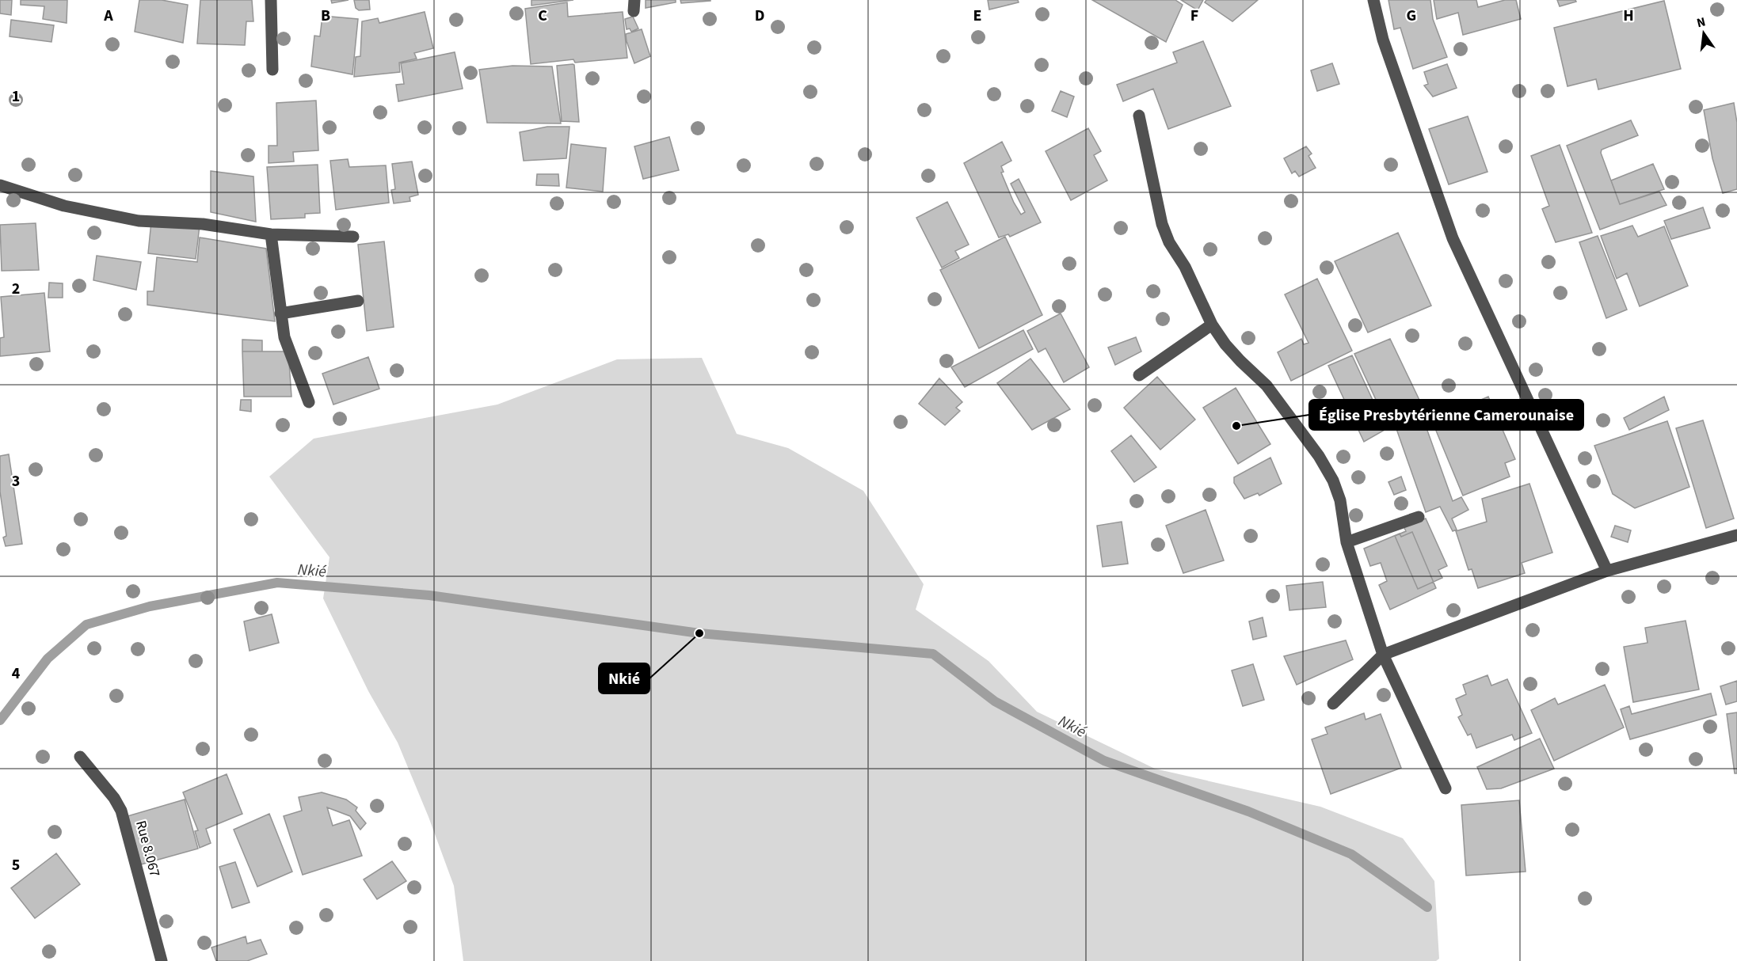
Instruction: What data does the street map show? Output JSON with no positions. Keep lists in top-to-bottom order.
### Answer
{
  "streets": {
    "street": ["Rue 8.067"]
  },
  "water": ["Nkié"],
  "places": ["Église Presbytérienne Camerounaise", "Nkié"],
  "north": "top",
  "grid": {
    "columns": [
      "A",
      "B",
      "C",
      "D",
      "E",
      "F",
      "G",
      "H"
    ],
    "rows": [
      "1",
      "2",
      "3",
      "4",
      "5"
    ]
  }
}
